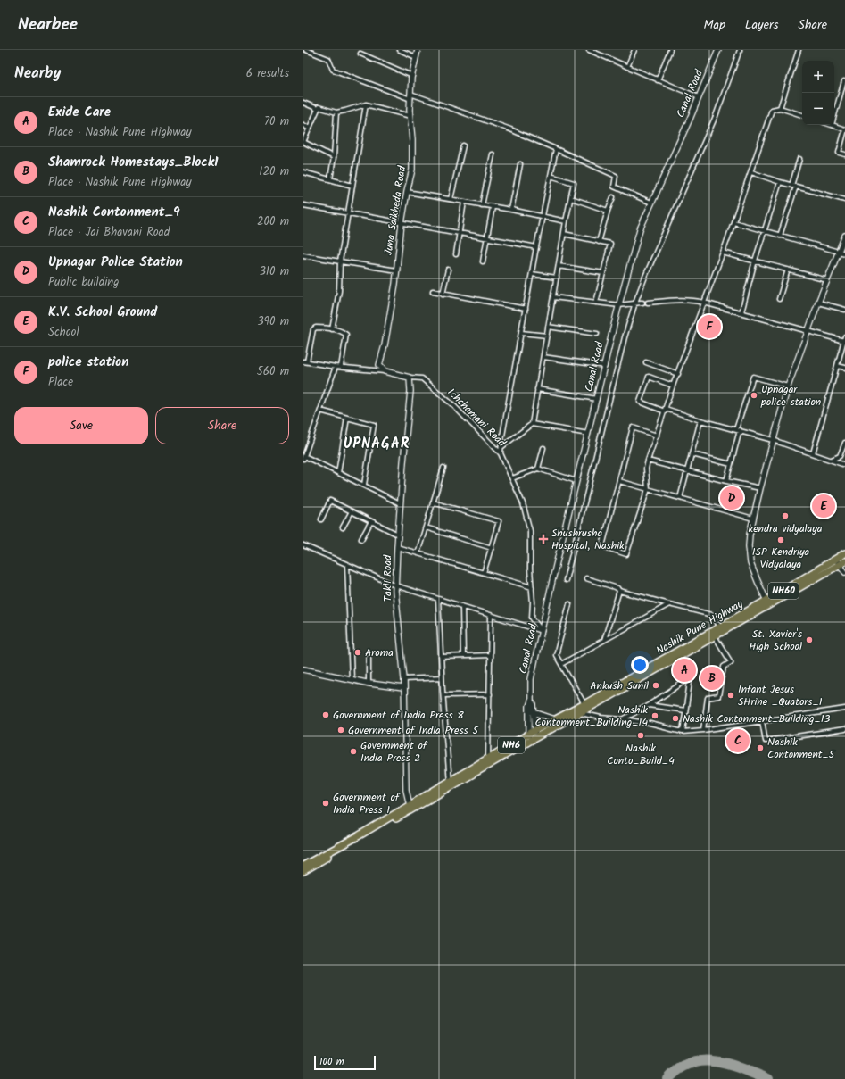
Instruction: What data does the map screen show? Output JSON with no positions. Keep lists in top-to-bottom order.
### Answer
{
  "streets": {
    "highway": ["NH60", "Nashik Pune Highway", "NH6"],
    "street": [
      "Canal Road",
      "Juna Saikheda Road",
      "Ichchamani Road",
      "Takli Road"
    ]
  },
  "crossings": [
    ["Canal Road", "Ichchamani Road"],
    ["Canal Road", "Nashik Pune Highway"],
    ["Ichchamani Road", "Takli Road"],
    ["Takli Road", "Nashik Pune Highway"]
  ],
  "districts": ["UPNAGAR"],
  "places": {
    "other": [
      "Upnagar police station",
      "kendra vidyalaya",
      "ISP Kendriya Vidyalaya",
      "St. Xavier's High School",
      "Aroma",
      "Ankush Sunil",
      "Infant Jesus SHrine _Quators_1",
      "Government of India Press 8",
      "Nashik Contonment_Building_14",
      "Nashik Contonment_Building_13",
      "Government of India Press 5",
      "Nashik Conto_Build_4",
      "Nashik Contonment_5",
      "Government of India Press 2",
      "Government of India Press 1"
    ],
    "health": ["Shushrusha Hospital, Nashik"]
  },
  "scale_bar": "100 m",
  "page": {
    "header": "Nearbee",
    "nav": ["Map", "Layers", "Share"],
    "heading": ["Nearby", "6 results"],
    "map_buttons": ["+", "−"],
    "list": [
      {
        "mark": "A",
        "name": "Exide Care",
        "note": "Place · Nashik Pune Highway",
        "value": "70 m"
      },
      {
        "mark": "B",
        "name": "Shamrock Homestays_Block1",
        "note": "Place · Nashik Pune Highway",
        "value": "120 m"
      },
      {
        "mark": "C",
        "name": "Nashik Contonment_9",
        "note": "Place · Jai Bhavani Road",
        "value": "200 m"
      },
      {
        "mark": "D",
        "name": "Upnagar Police Station",
        "note": "Public building",
        "value": "310 m"
      },
      {
        "mark": "E",
        "name": "K.V. School Ground",
        "note": "School",
        "value": "390 m"
      },
      {
        "mark": "F",
        "name": "police station",
        "note": "Place",
        "value": "560 m"
      }
    ],
    "pins": [
      "F",
      "D",
      "E",
      "A",
      "B",
      "C"
    ],
    "buttons": ["Save", "Share"],
    "scale": "100 m"
  }
}
